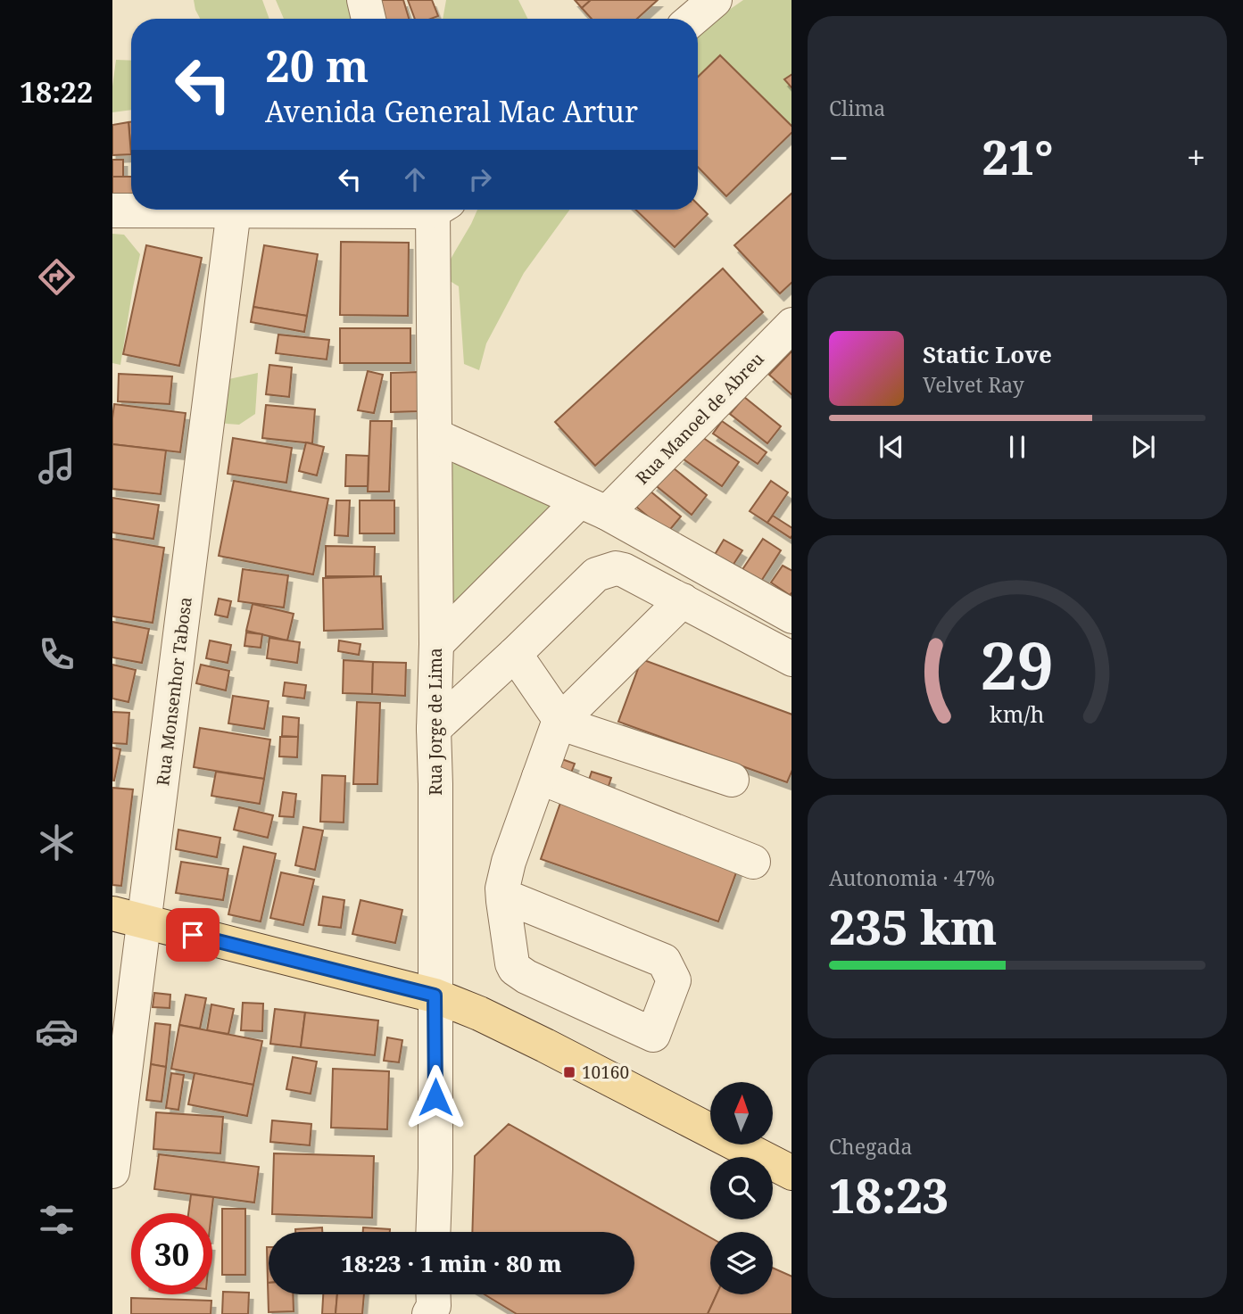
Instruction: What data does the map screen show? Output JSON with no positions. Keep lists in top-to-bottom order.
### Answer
{
  "streets": {
    "street": ["Rua Manoel de Abreu", "Rua Monsenhor Tabosa", "Rua Jorge de Lima"]
  },
  "crossings": [
    ["Rua Manoel de Abreu", "Rua Jorge de Lima"]
  ],
  "places": {
    "transit": ["10160"]
  },
  "north": "top",
  "page": {
    "tabs": "18:22",
    "tile": [
      "Clima",
      ["Autonomia · 47%", "235 km"],
      ["Chegada", "18:23"]
    ],
    "turn": ["20 m", "Avenida General Mac Artur"],
    "heat": ["−", "21°", "+"],
    "song": ["Static Love", "Velvet Ray"],
    "limit": "30",
    "trip": "18:23 · 1 min · 80 m",
    "gauge": ["29", "km/h"]
  }
}
